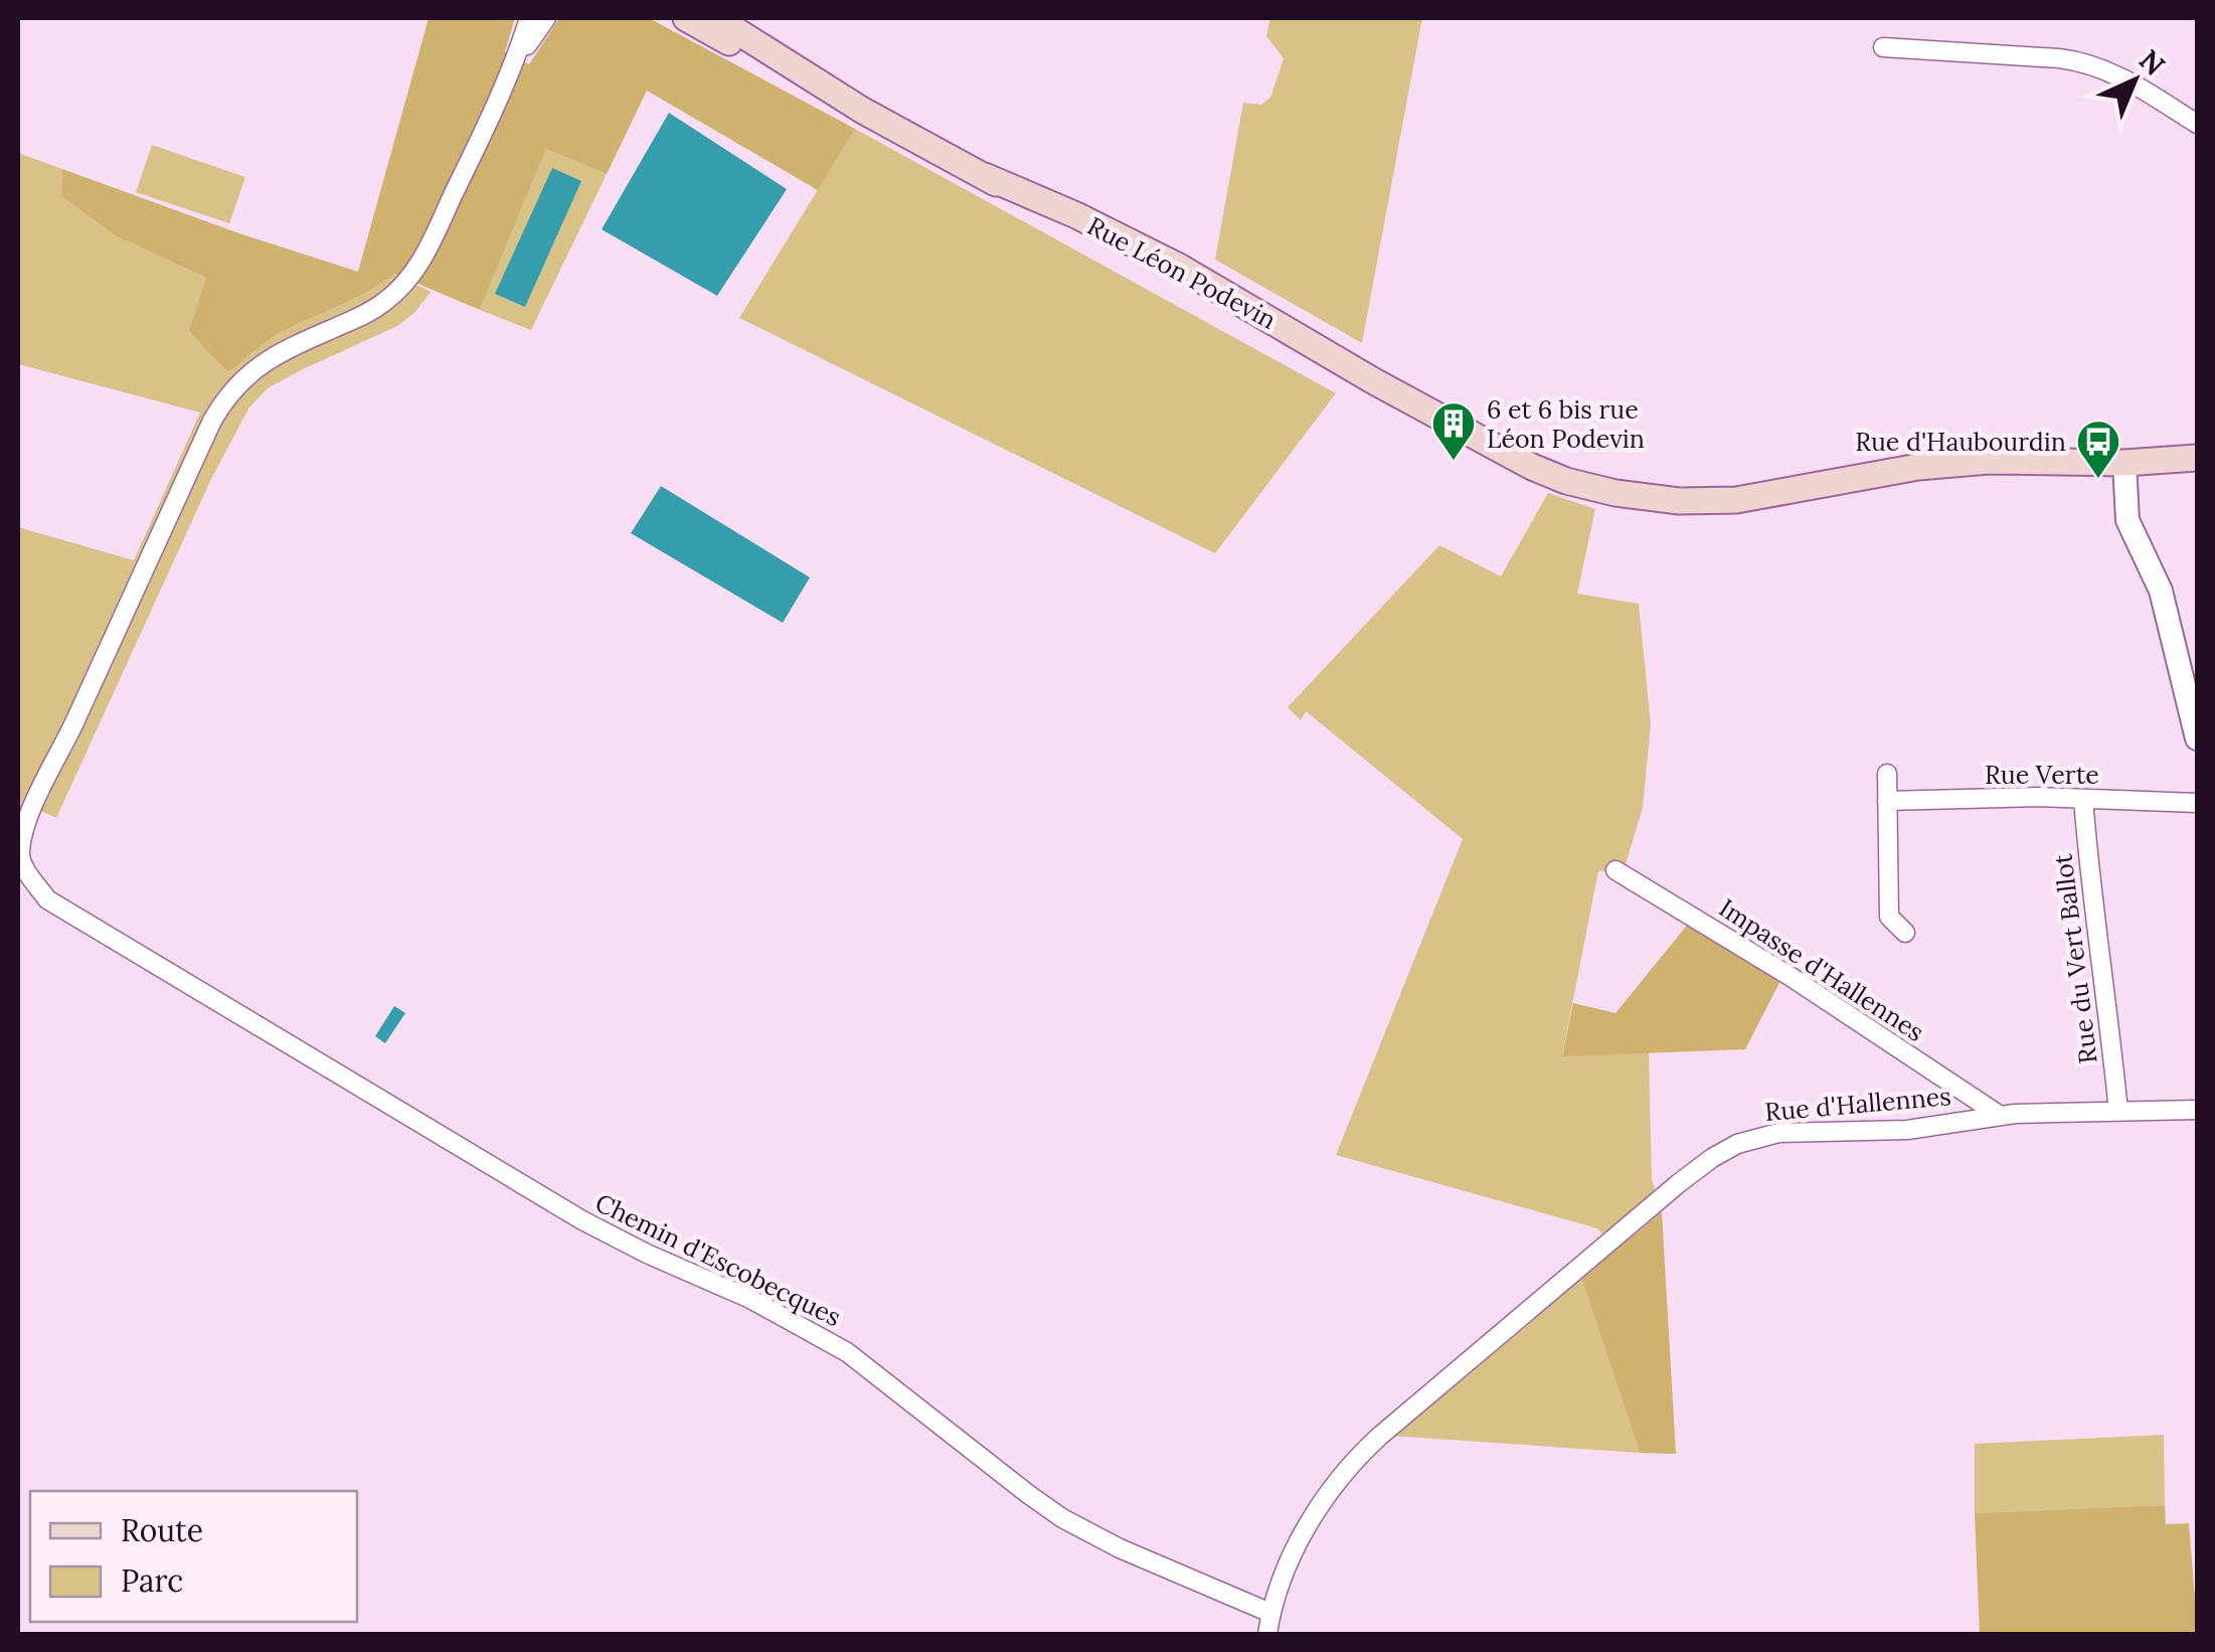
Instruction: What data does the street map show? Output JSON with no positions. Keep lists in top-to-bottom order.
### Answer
{
  "streets": {
    "main road": ["Rue Léon Podevin"],
    "street": [
      "Rue Verte",
      "Rue du Vert Ballot",
      "Impasse d'Hallennes",
      "Rue d'Hallennes",
      "Chemin d'Escobecques"
    ]
  },
  "crossings": [
    ["Rue Verte", "Rue du Vert Ballot"],
    ["Rue du Vert Ballot", "Rue d'Hallennes"],
    ["Impasse d'Hallennes", "Rue d'Hallennes"],
    ["Rue d'Hallennes", "Chemin d'Escobecques"]
  ],
  "places": {
    "building": ["6 et 6 bis rue Léon Podevin"],
    "bus stop": ["Rue d'Haubourdin"]
  },
  "legend": ["Route", "Parc"],
  "north": "top right"
}
